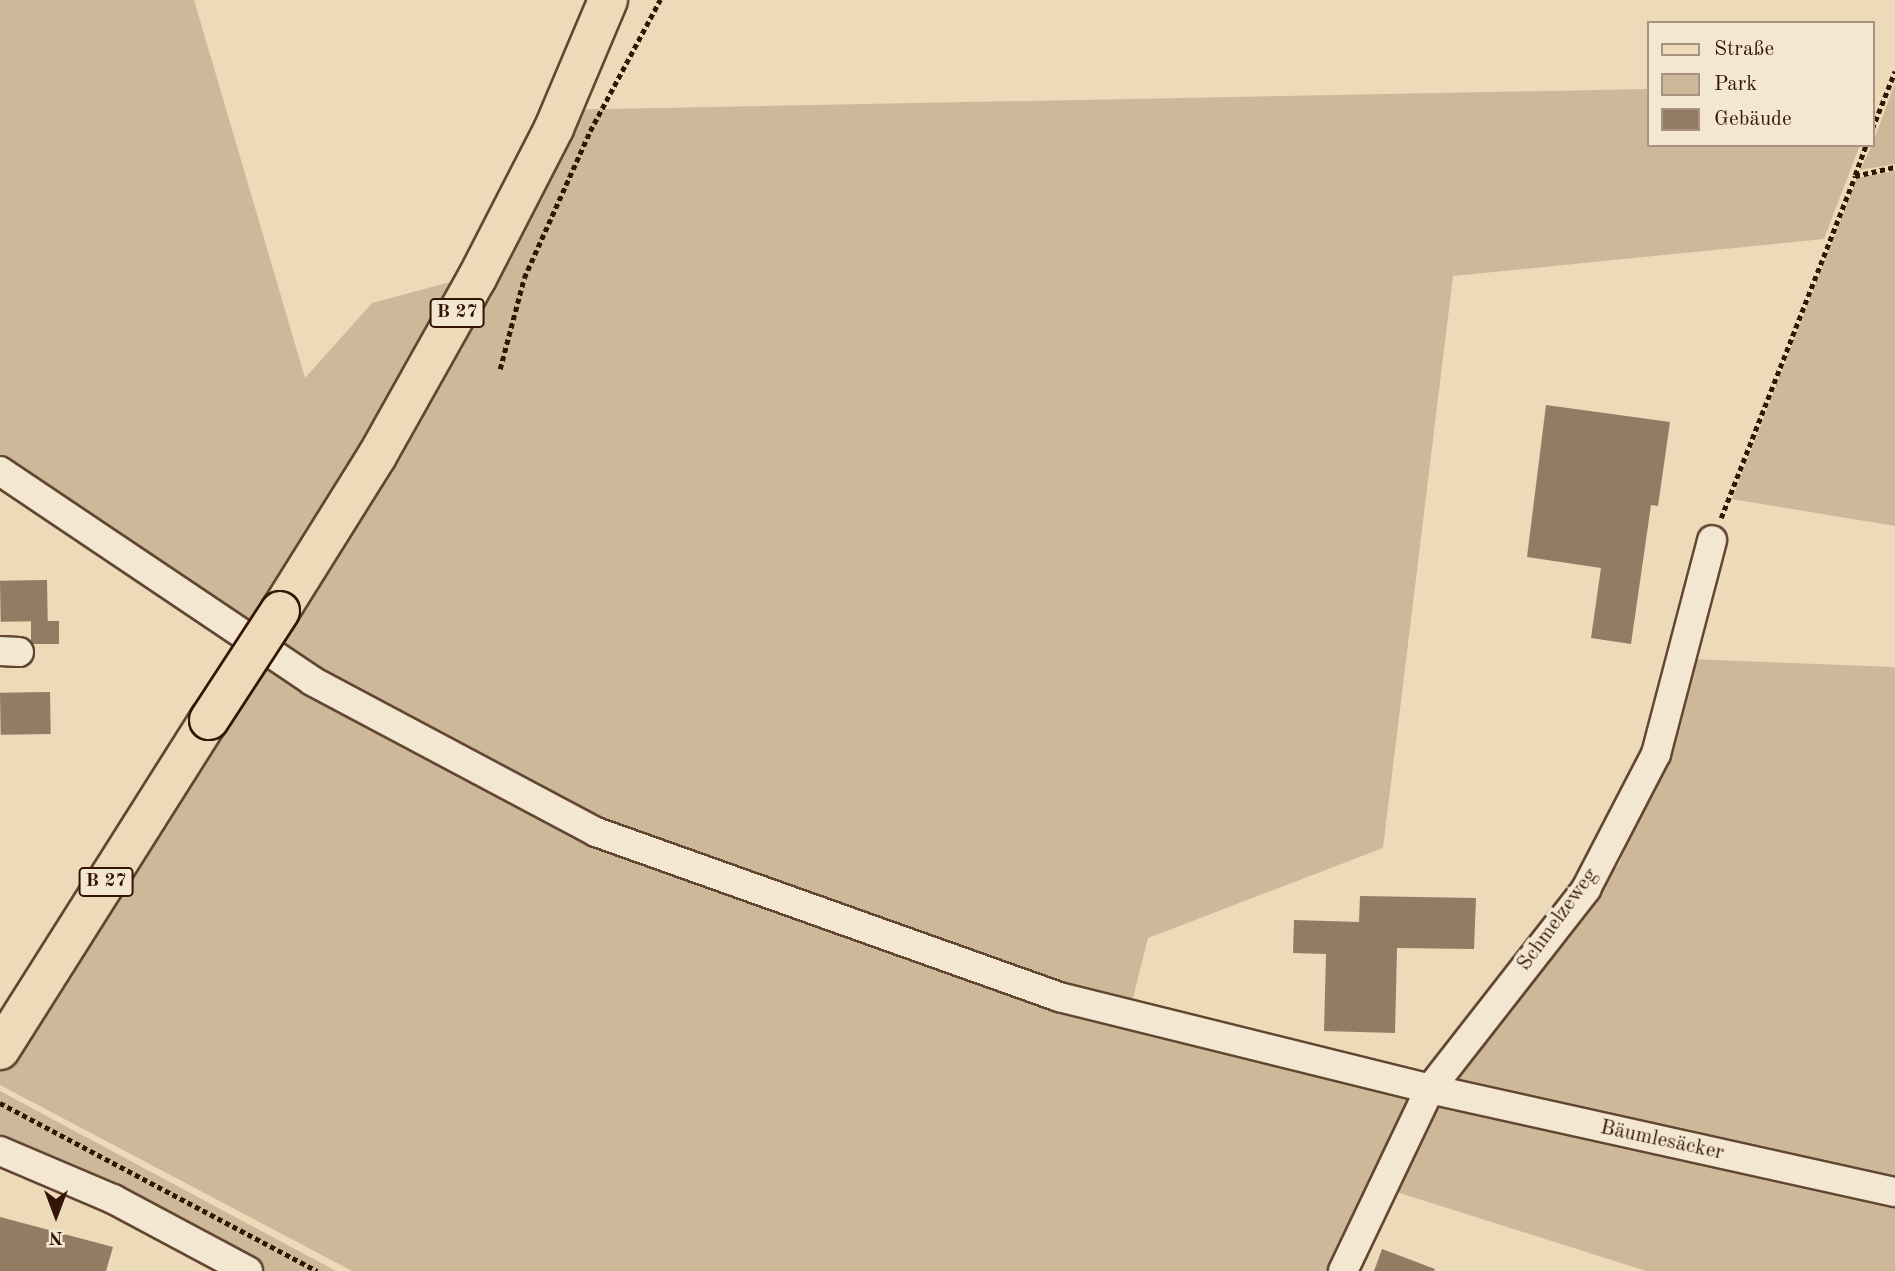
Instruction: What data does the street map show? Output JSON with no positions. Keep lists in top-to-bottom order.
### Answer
{
  "streets": {
    "main road": ["B 27"],
    "street": ["Schmelzeweg", "Bäumlesäcker"]
  },
  "crossings": [
    ["Schmelzeweg", "Bäumlesäcker"]
  ],
  "legend": ["Straße", "Park", "Gebäude"],
  "north": "bottom"
}
